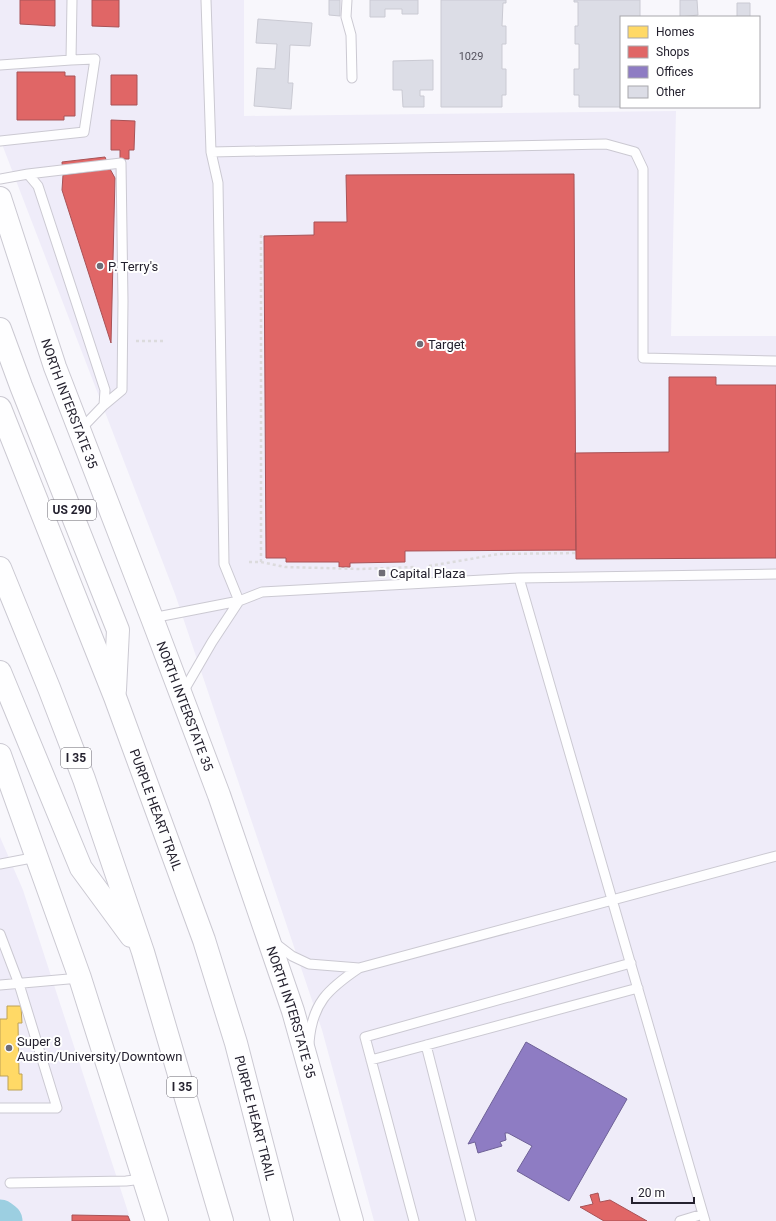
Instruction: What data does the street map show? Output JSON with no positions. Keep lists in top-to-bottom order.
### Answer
{
  "streets": {
    "main road": [
      "NORTH INTERSTATE 35",
      "US 290",
      "I 35",
      "PURPLE HEART TRAIL"
    ]
  },
  "crossings": [
    ["US 290", "PURPLE HEART TRAIL"]
  ],
  "places": {
    "other": ["P. Terry's", "Target", "Super 8 Austin/University/Downtown"],
    "transit": ["Capital Plaza"]
  },
  "house_numbers": ["1029"],
  "legend": [
    "Homes",
    "Shops",
    "Offices",
    "Other"
  ],
  "scale_bar": "20 m"
}
